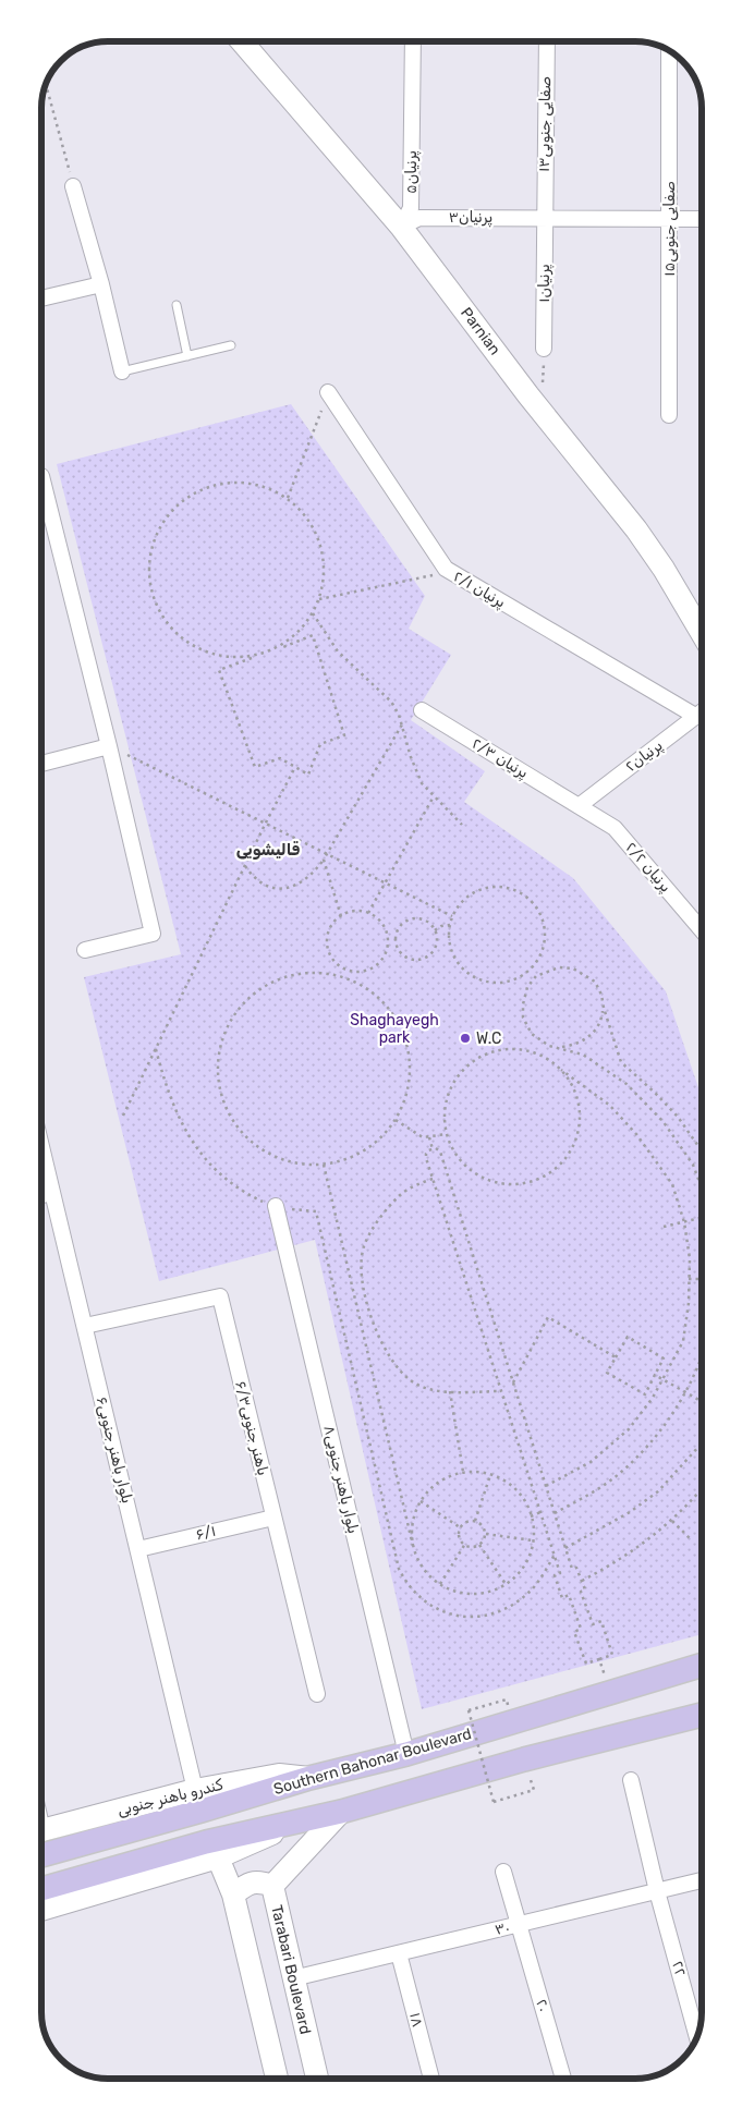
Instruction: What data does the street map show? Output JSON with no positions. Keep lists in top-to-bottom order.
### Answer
{
  "streets": {
    "main road": ["Southern Bahonar Boulevard"],
    "street": [
      "صفایی جنوبی۱۳",
      "پرنیان۵",
      "پرنیان۳",
      "صفایی جنوبی۱۵",
      "پرنیان۱",
      "Parnian",
      "پرنیان ۲/۱",
      "پرنیان۲",
      "پرنیان ۲/۳",
      "پرنیان ۲/۲",
      "۶/۳باهنر جنوبی",
      "بلوار باهنر جنوبی۶",
      "۸بلوار باهنر جنوبی",
      "۶/۱",
      "کندرو باهنر جنوبی",
      "۳۰",
      "۲۲",
      "Tarabari Boulevard",
      "۲۰",
      "۱۸"
    ]
  },
  "crossings": [
    ["صفایی جنوبی۱۳", "پرنیان۳"],
    ["صفایی جنوبی۱۳", "پرنیان۱"],
    ["پرنیان۵", "پرنیان۳"],
    ["پرنیان۵", "Parnian"],
    ["پرنیان۳", "صفایی جنوبی۱۵"],
    ["پرنیان۳", "پرنیان۱"],
    ["پرنیان۳", "Parnian"],
    ["پرنیان ۲/۱", "پرنیان۲"],
    ["پرنیان۲", "پرنیان ۲/۳"],
    ["پرنیان۲", "پرنیان ۲/۲"],
    ["پرنیان ۲/۳", "پرنیان ۲/۲"],
    ["۶/۳باهنر جنوبی", "بلوار باهنر جنوبی۶"],
    ["۶/۳باهنر جنوبی", "۶/۱"],
    ["بلوار باهنر جنوبی۶", "۶/۱"],
    ["بلوار باهنر جنوبی۶", "کندرو باهنر جنوبی"],
    ["۸بلوار باهنر جنوبی", "Southern Bahonar Boulevard"],
    ["Southern Bahonar Boulevard", "کندرو باهنر جنوبی"],
    ["۳۰", "۲۲"],
    ["۳۰", "Tarabari Boulevard"],
    ["۳۰", "۲۰"],
    ["۳۰", "۱۸"]
  ],
  "districts": ["قالیشویی"],
  "parks": ["Shaghayegh park"],
  "places": ["W.C"]
}
